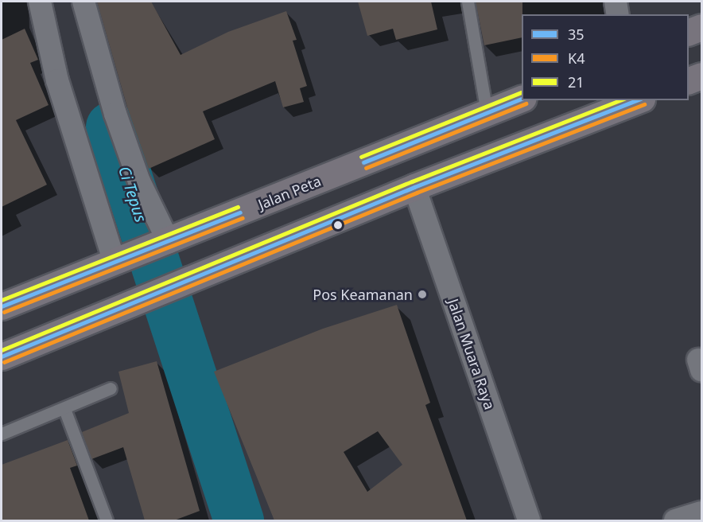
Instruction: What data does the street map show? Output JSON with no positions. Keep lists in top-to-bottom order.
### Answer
{
  "streets": {
    "main road": ["Jalan Peta"],
    "street": ["Jalan Muara Raya"]
  },
  "water": ["Ci Tepus"],
  "places": ["Pos Keamanan"],
  "lines": ["transit line 21", "transit line 35", "transit line K4"],
  "legend": ["35", "K4", "21"]
}
